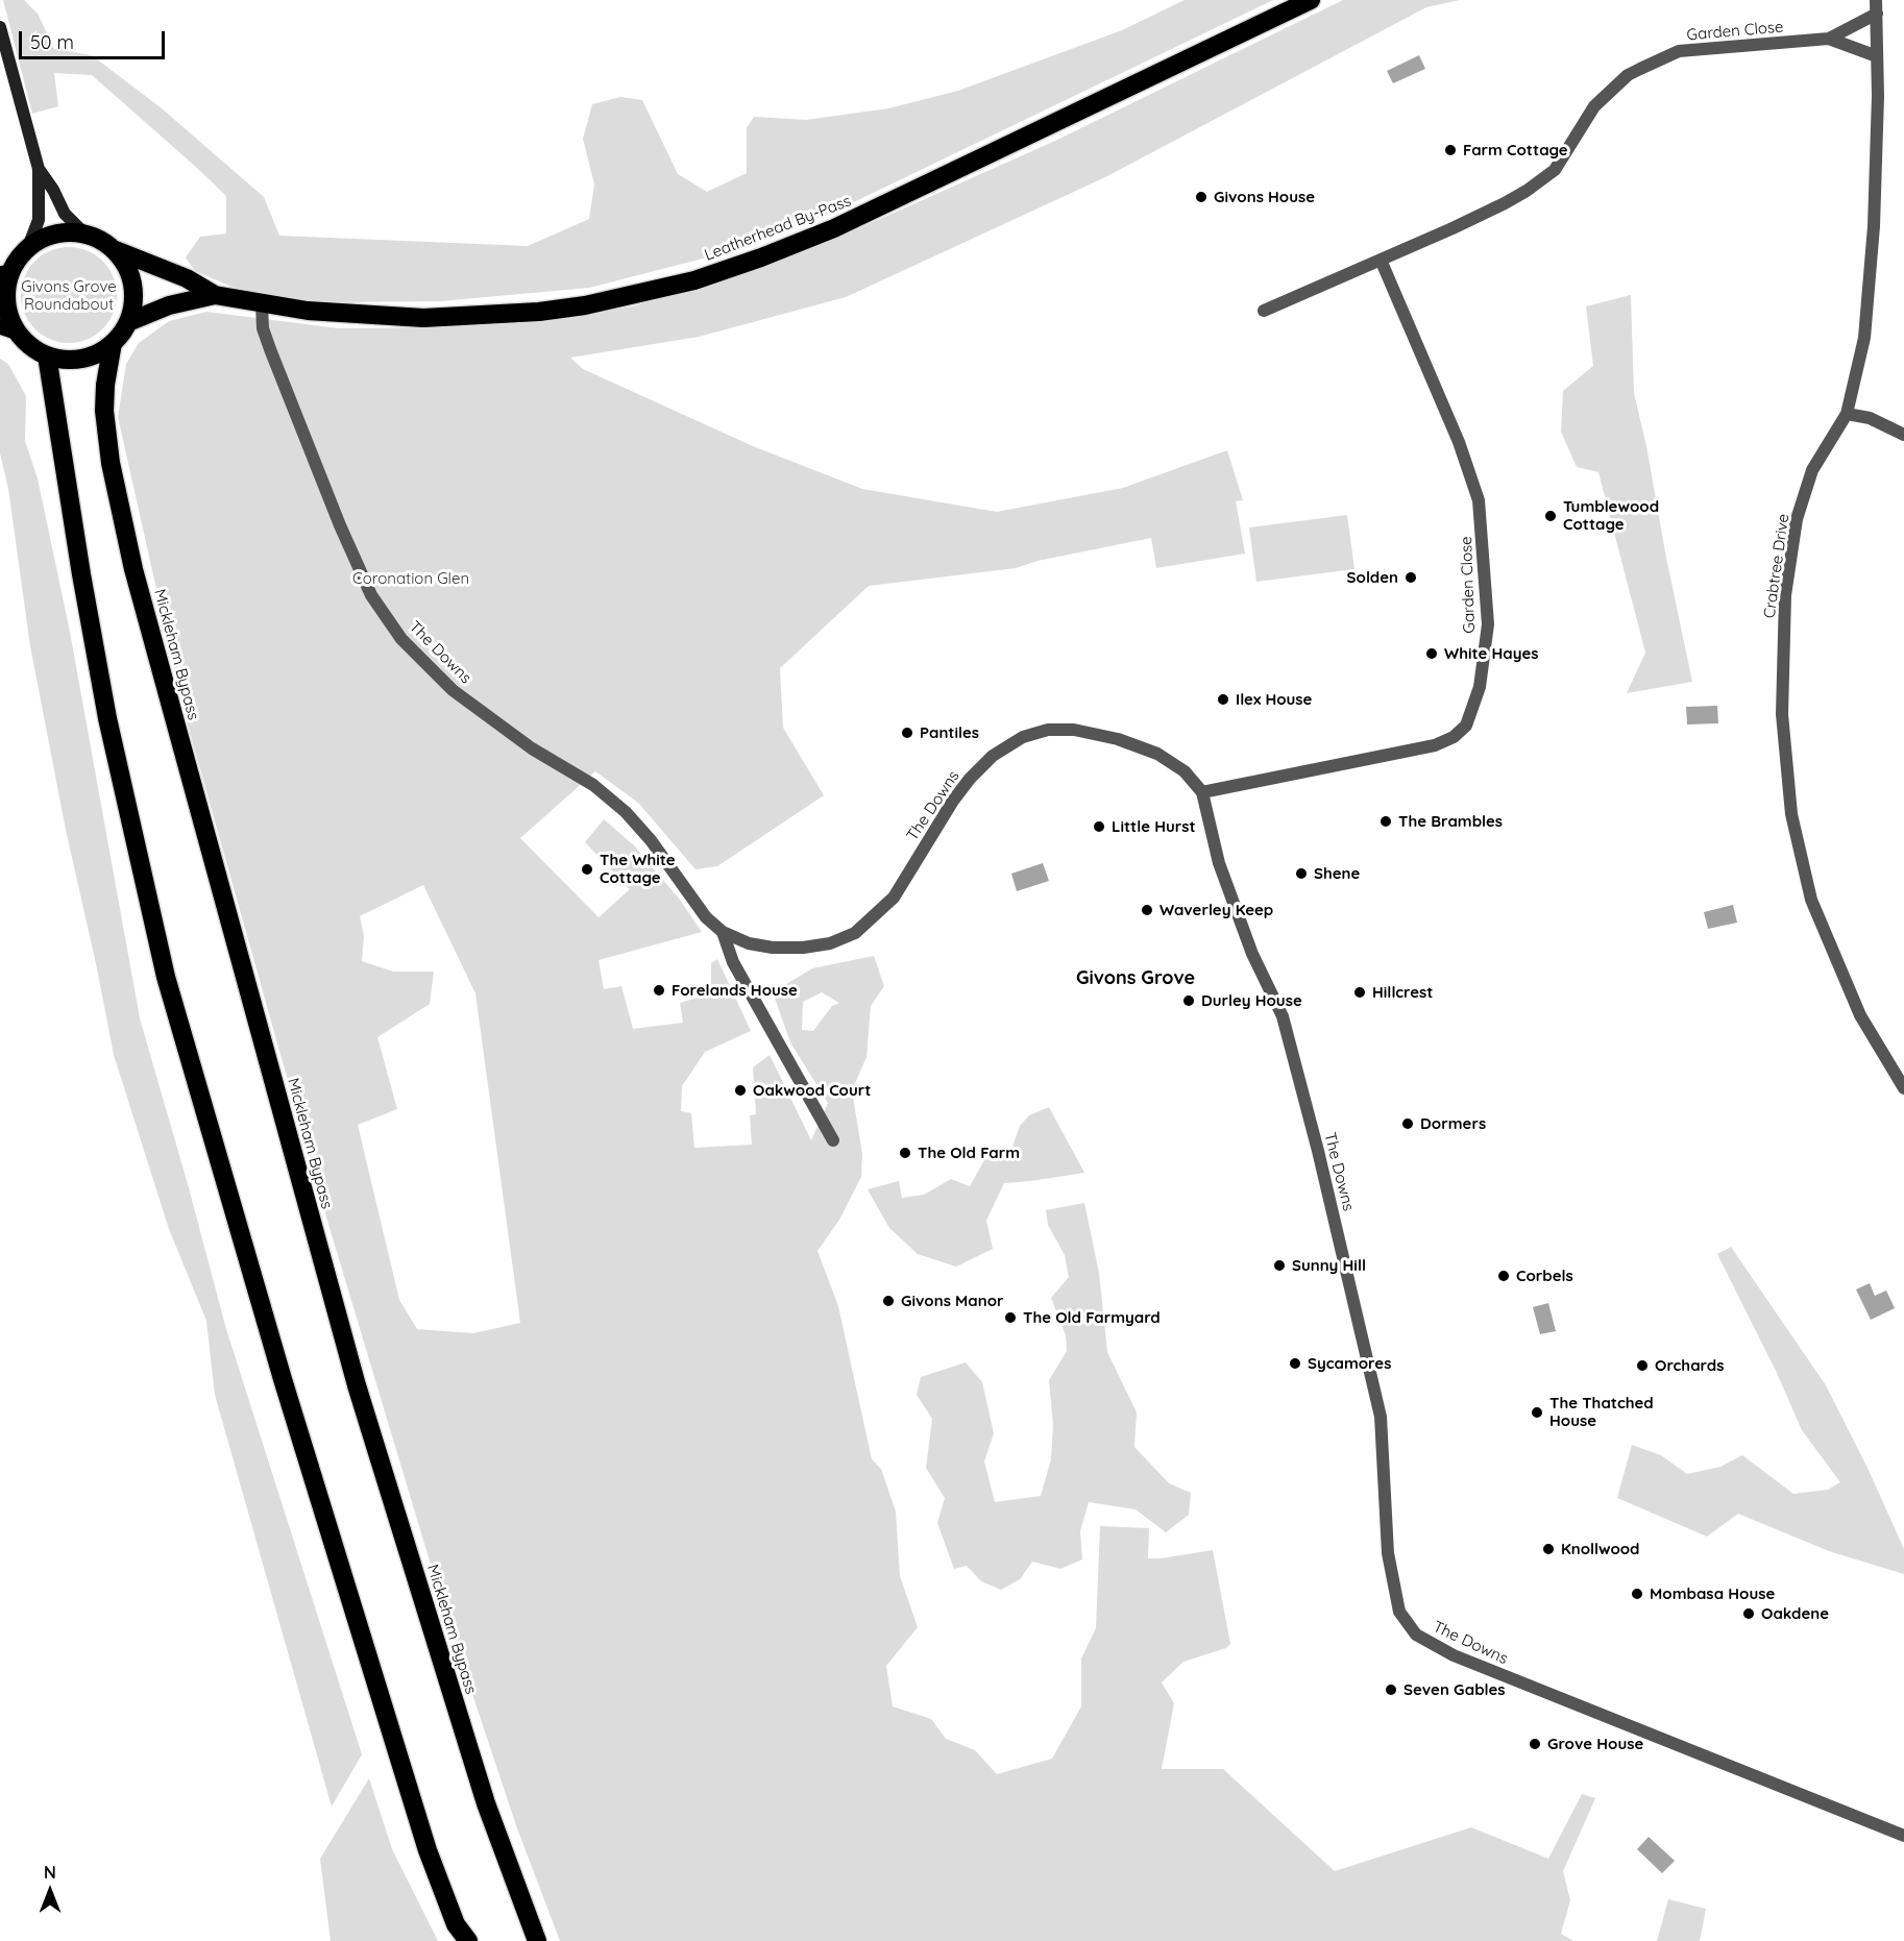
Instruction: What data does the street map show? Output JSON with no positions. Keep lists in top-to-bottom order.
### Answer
{
  "streets": {
    "highway": ["Leatherhead By-Pass", "Mickleham Bypass"],
    "street": ["Garden Close", "Crabtree Drive", "The Downs"]
  },
  "crossings": [
    ["Garden Close", "Crabtree Drive"],
    ["Garden Close", "The Downs"],
    ["Leatherhead By-Pass", "The Downs"],
    ["Leatherhead By-Pass", "Mickleham Bypass"]
  ],
  "districts": ["Givons Grove"],
  "parks": ["Givons Grove Roundabout", "Coronation Glen"],
  "places": [
    "Farm Cottage",
    "Givons House",
    "Tumblewood Cottage",
    "Solden",
    "White Hayes",
    "Ilex House",
    "Pantiles",
    "The Brambles",
    "Little Hurst",
    "The White Cottage",
    "Shene",
    "Waverley Keep",
    "Forelands House",
    "Hillcrest",
    "Durley House",
    "Oakwood Court",
    "Dormers",
    "The Old Farm",
    "Sunny Hill",
    "Corbels",
    "Givons Manor",
    "The Old Farmyard",
    "Sycamores",
    "Orchards",
    "The Thatched House",
    "Knollwood",
    "Mombasa House",
    "Oakdene",
    "Seven Gables",
    "Grove House"
  ],
  "scale_bar": "50 m",
  "north": "top"
}
